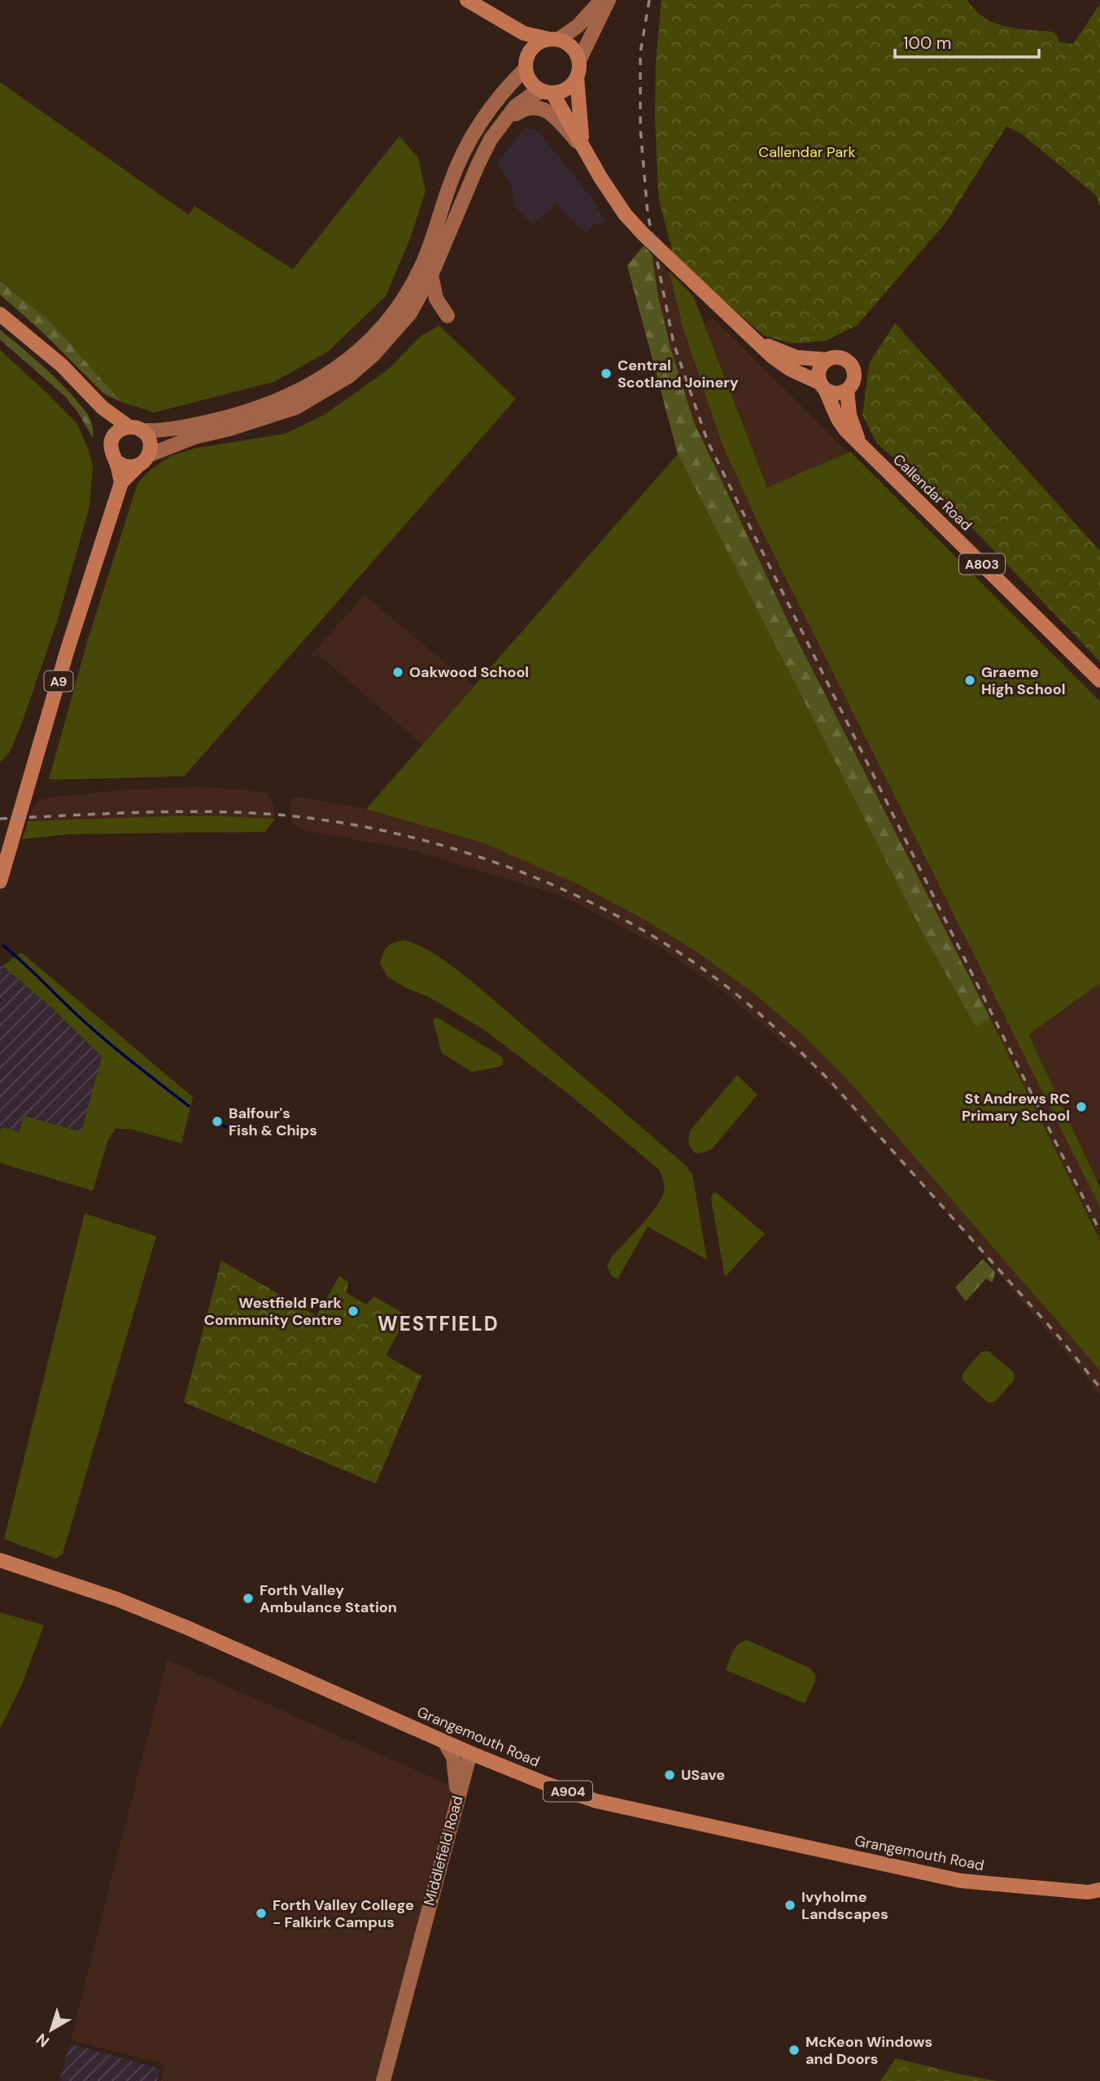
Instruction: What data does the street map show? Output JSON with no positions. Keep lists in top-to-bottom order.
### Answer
{
  "streets": {
    "main road": [
      "Callendar Road",
      "A803",
      "A9",
      "Grangemouth Road",
      "A904",
      "Middlefield Road"
    ]
  },
  "crossings": [
    ["Callendar Road", "A803"],
    ["Grangemouth Road", "Middlefield Road"]
  ],
  "districts": ["WESTFIELD"],
  "parks": ["Callendar Park"],
  "places": [
    "Central Scotland Joinery",
    "Oakwood School",
    "Graeme High School",
    "St Andrews RC Primary School",
    "Balfour's Fish & Chips",
    "Westfield Park Community Centre",
    "Forth Valley Ambulance Station",
    "USave",
    "Ivyholme Landscapes",
    "Forth Valley College - Falkirk Campus",
    "McKeon Windows and Doors"
  ],
  "scale_bar": "100 m",
  "north": "bottom left"
}
